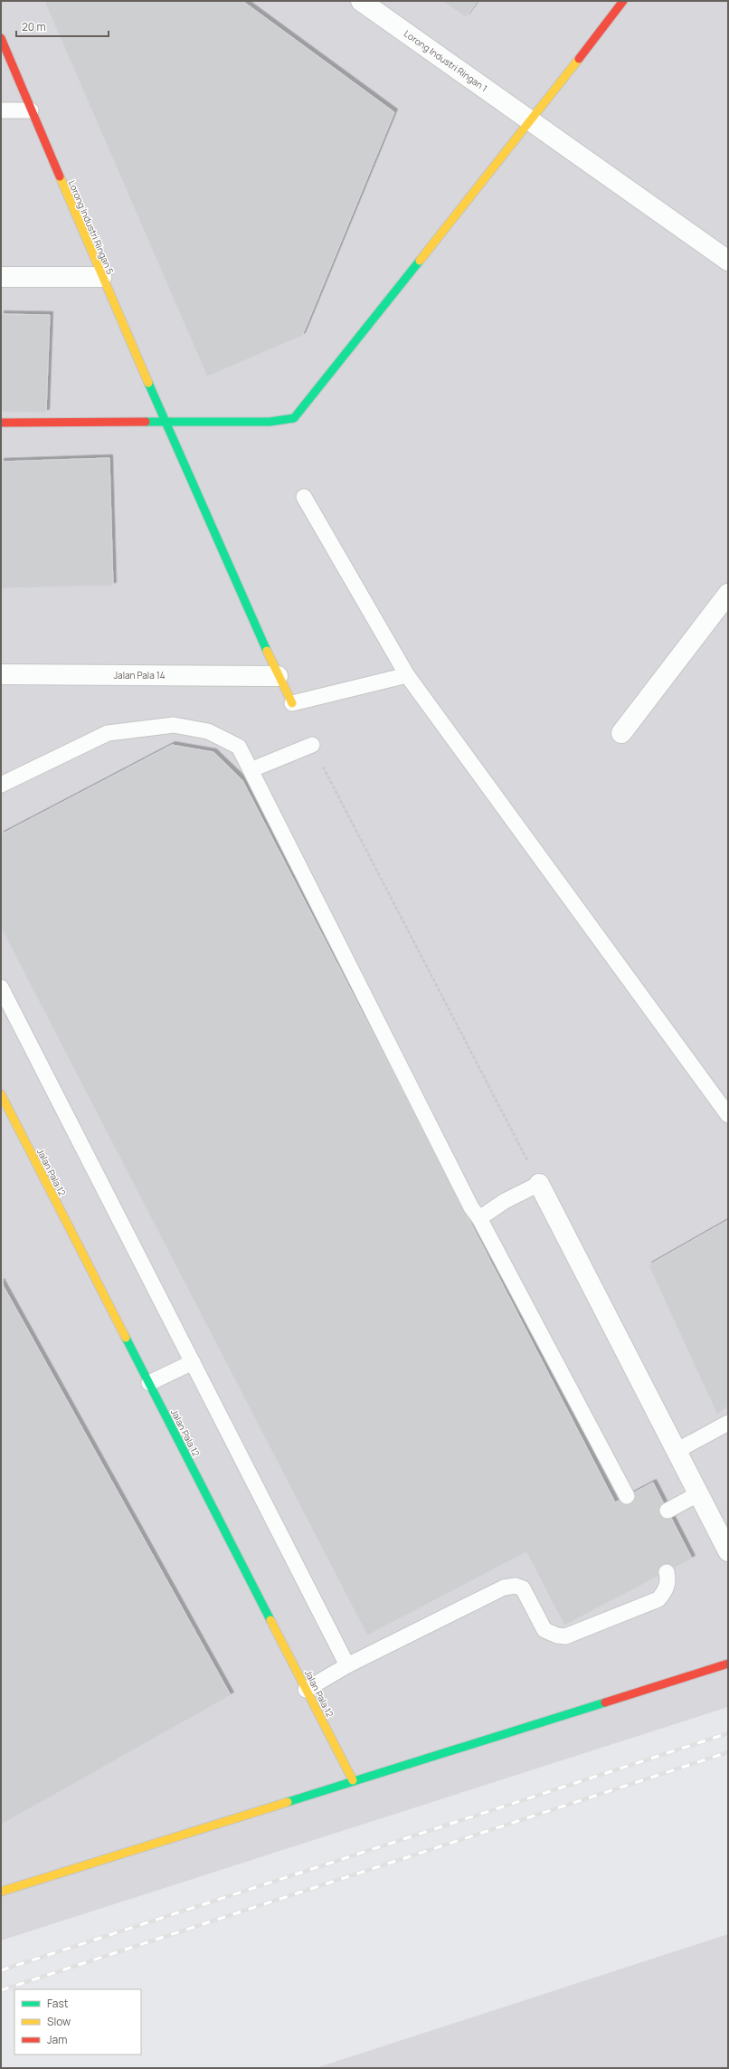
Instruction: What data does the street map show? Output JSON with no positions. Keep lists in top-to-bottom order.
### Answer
{
  "streets": {
    "street": [
      "Lorong Industri Ringan 1",
      "Lorong Industri Ringan 5",
      "Jalan Pala 14",
      "Jalan Pala 12"
    ]
  },
  "crossings": [
    ["Lorong Industri Ringan 5", "Jalan Pala 14"]
  ],
  "legend": ["Fast", "Slow", "Jam"],
  "scale_bar": "20 m"
}
